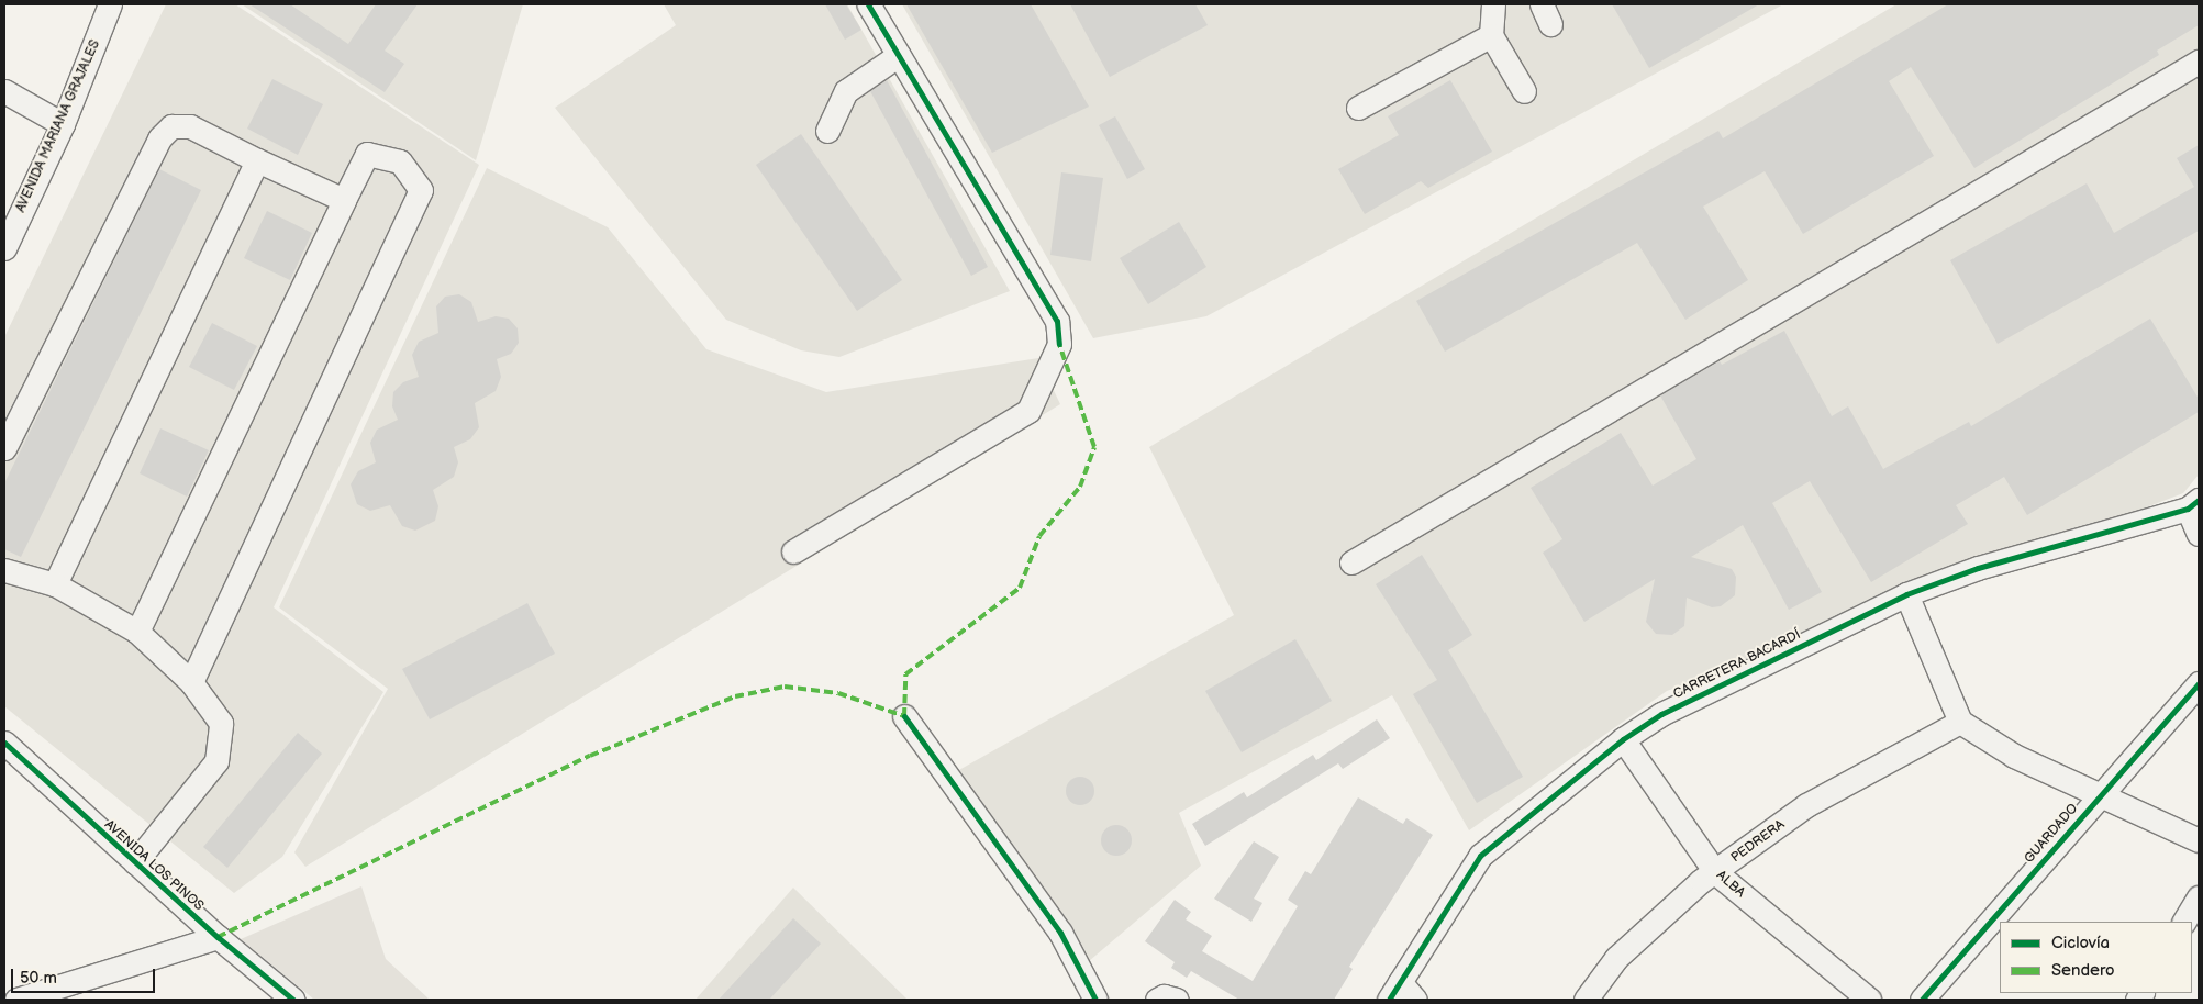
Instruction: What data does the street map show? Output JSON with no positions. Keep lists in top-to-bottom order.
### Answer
{
  "streets": {
    "street": [
      "AVENIDA MARIANA GRAJALES",
      "CARRETERA BACARDÍ",
      "GUARDADO",
      "PEDRERA",
      "AVENIDA LOS PINOS",
      "ALBA"
    ]
  },
  "crossings": [
    ["CARRETERA BACARDÍ", "ALBA"],
    ["PEDRERA", "ALBA"]
  ],
  "legend": ["Ciclovía", "Sendero"],
  "scale_bar": "50 m"
}
